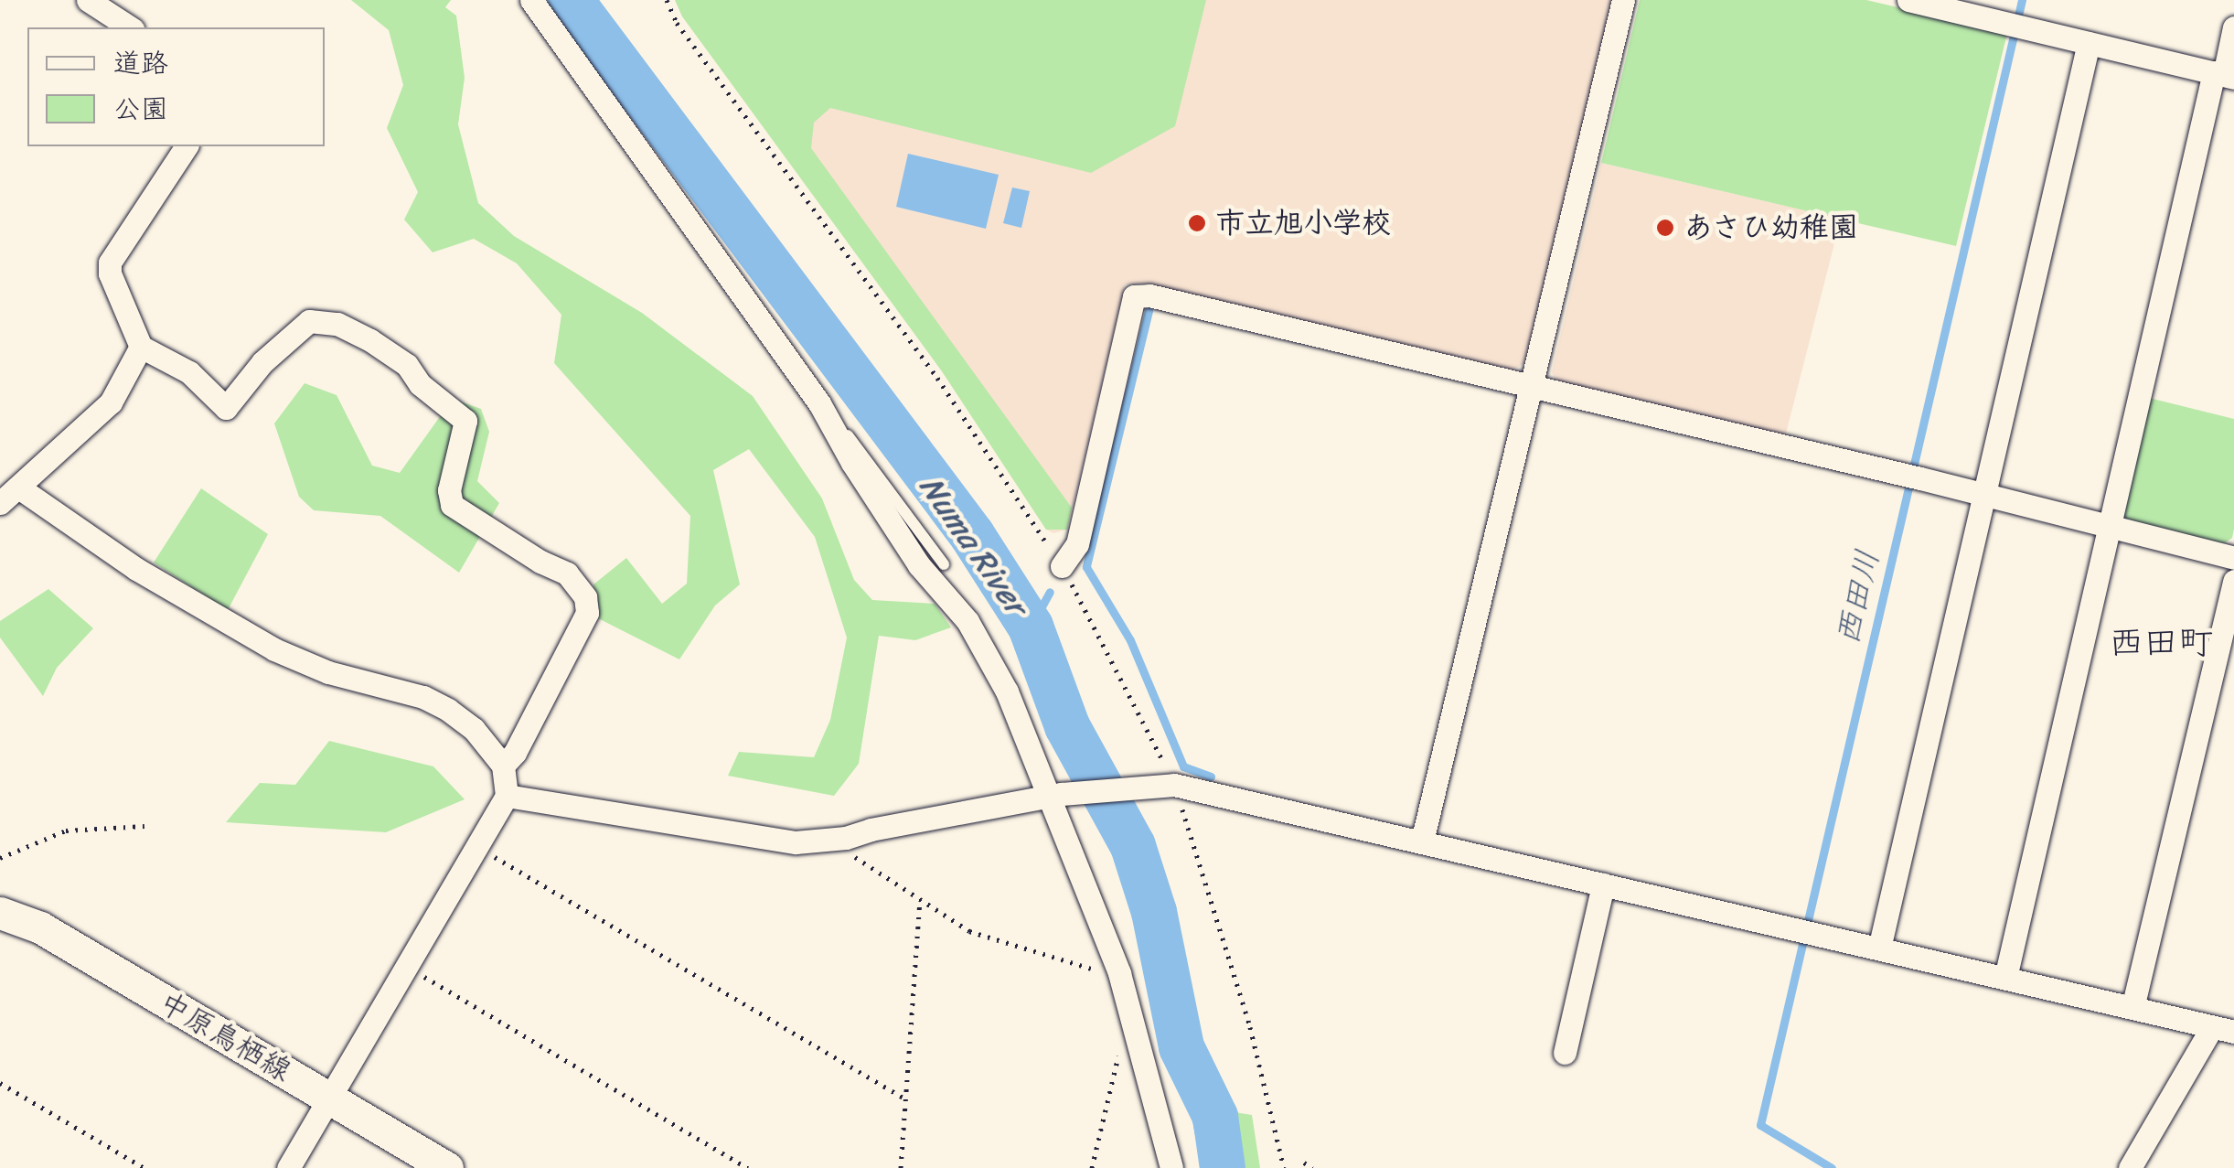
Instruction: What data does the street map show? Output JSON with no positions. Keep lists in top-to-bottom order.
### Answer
{
  "streets": {
    "main road": ["中原鳥栖線"]
  },
  "districts": ["西田町"],
  "water": ["Numa River", "西田川"],
  "places": ["市立旭小学校", "あさひ幼稚園"],
  "legend": ["道路", "公園"]
}
